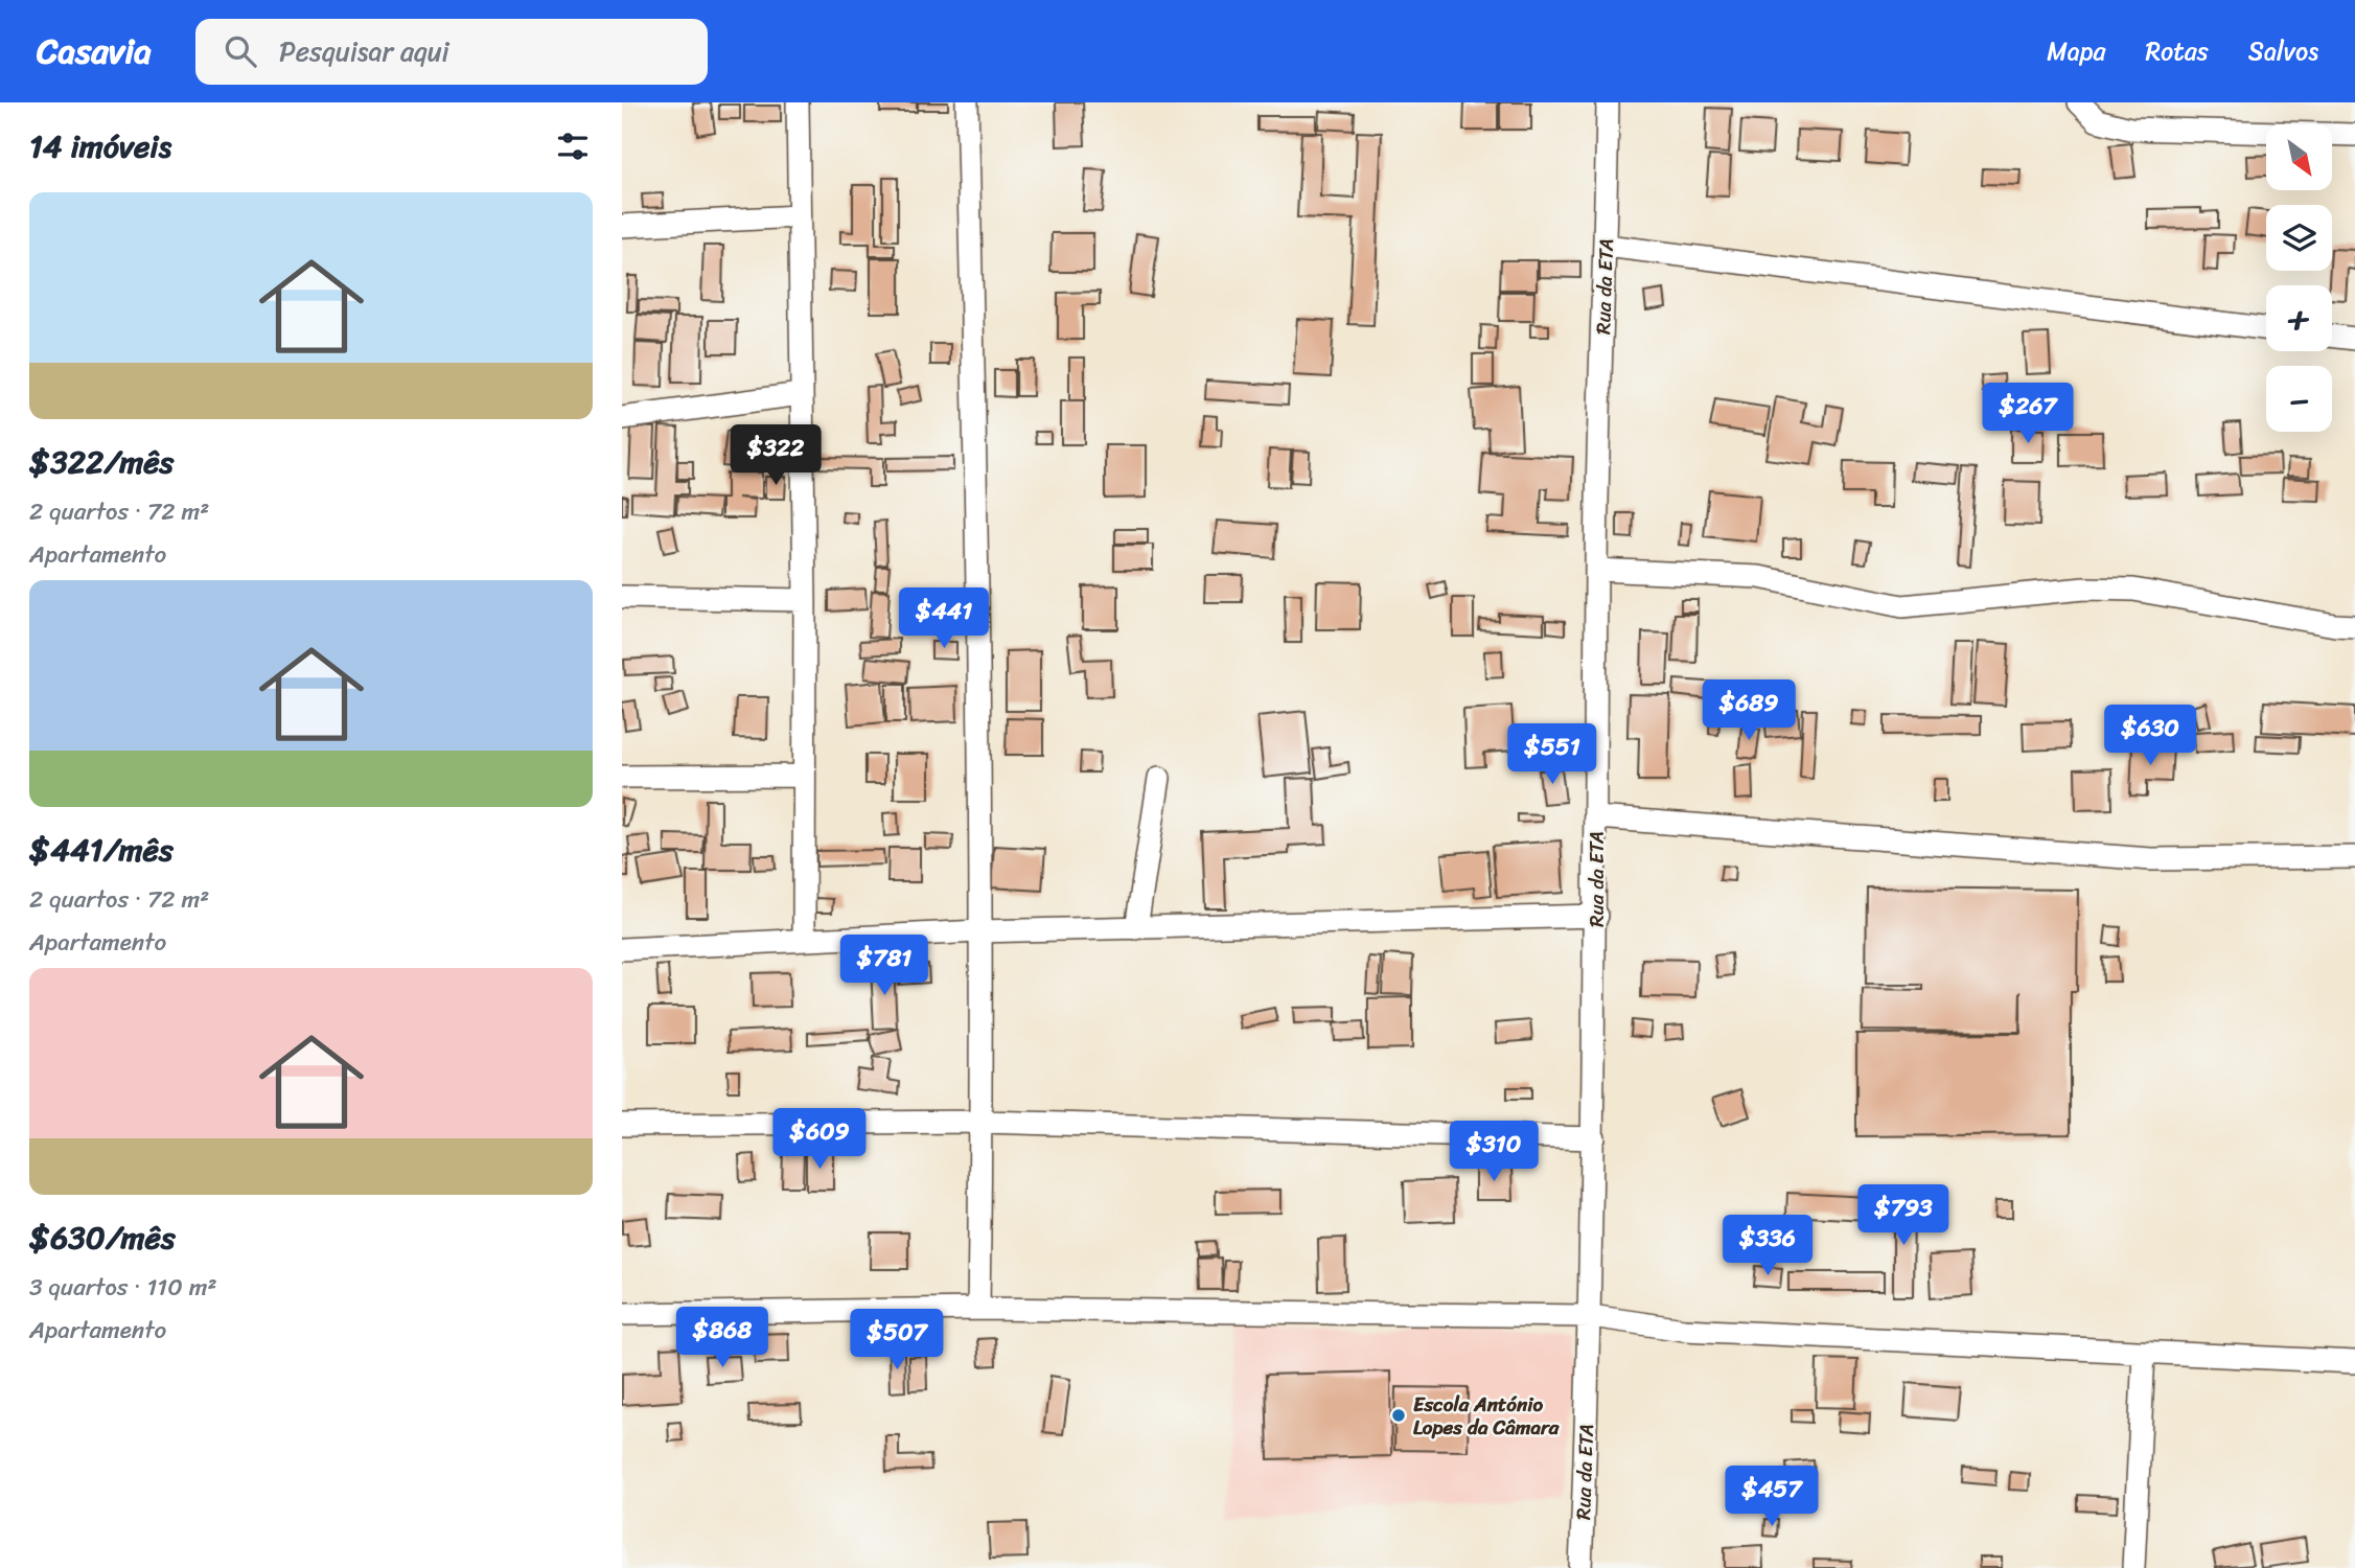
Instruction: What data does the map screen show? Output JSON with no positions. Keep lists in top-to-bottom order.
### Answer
{
  "streets": {
    "street": ["Rua da ETA"]
  },
  "places": ["Escola António Lopes da Câmara"],
  "north": "bottom right",
  "page": {
    "header": "Casavia",
    "search": "Pesquisar aqui",
    "nav": ["Mapa", "Rotas", "Salvos"],
    "heading": "14 imóveis",
    "map_buttons": ["+", "−"],
    "list": [
      {
        "name": "$322/mês",
        "note": "2 quartos · 72 m² · Apartamento"
      },
      {
        "name": "$441/mês",
        "note": "2 quartos · 72 m² · Apartamento"
      },
      {
        "name": "$630/mês",
        "note": "3 quartos · 110 m² · Apartamento"
      }
    ],
    "price": [
      "$267",
      "$322",
      "$441",
      "$689",
      "$630",
      "$551",
      "$781",
      "$609",
      "$310",
      "$793",
      "$336",
      "$868",
      "$507",
      "$457"
    ]
  }
}
